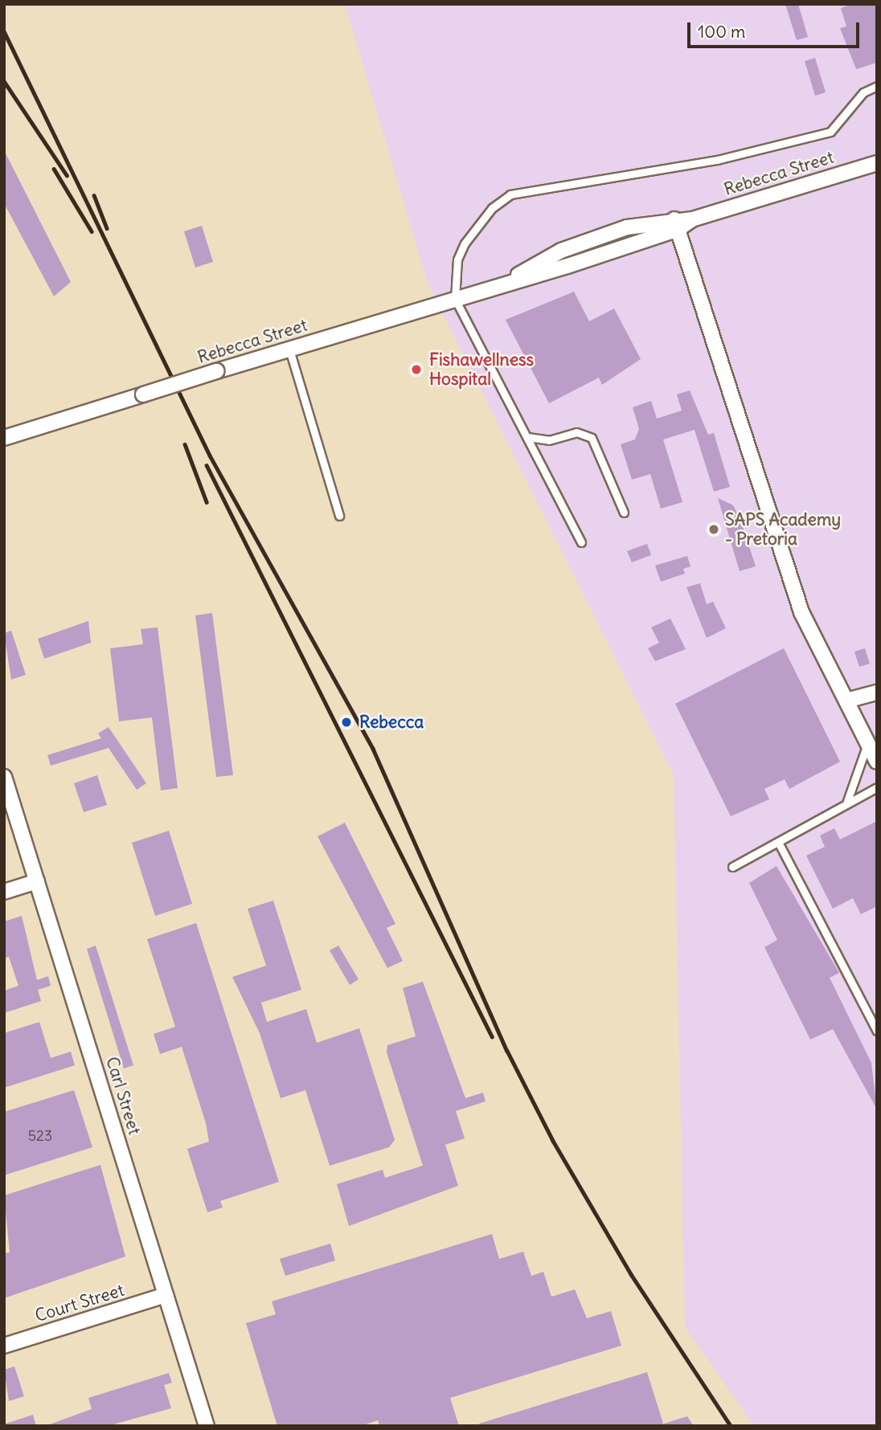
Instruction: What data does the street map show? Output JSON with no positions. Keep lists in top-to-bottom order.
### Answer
{
  "streets": {
    "street": ["Rebecca Street", "Carl Street", "Court Street"]
  },
  "crossings": [
    ["Carl Street", "Court Street"]
  ],
  "places": ["Fishawellness Hospital", "SAPS Academy - Pretoria", "Rebecca"],
  "house_numbers": ["523"],
  "scale_bar": "100 m"
}
